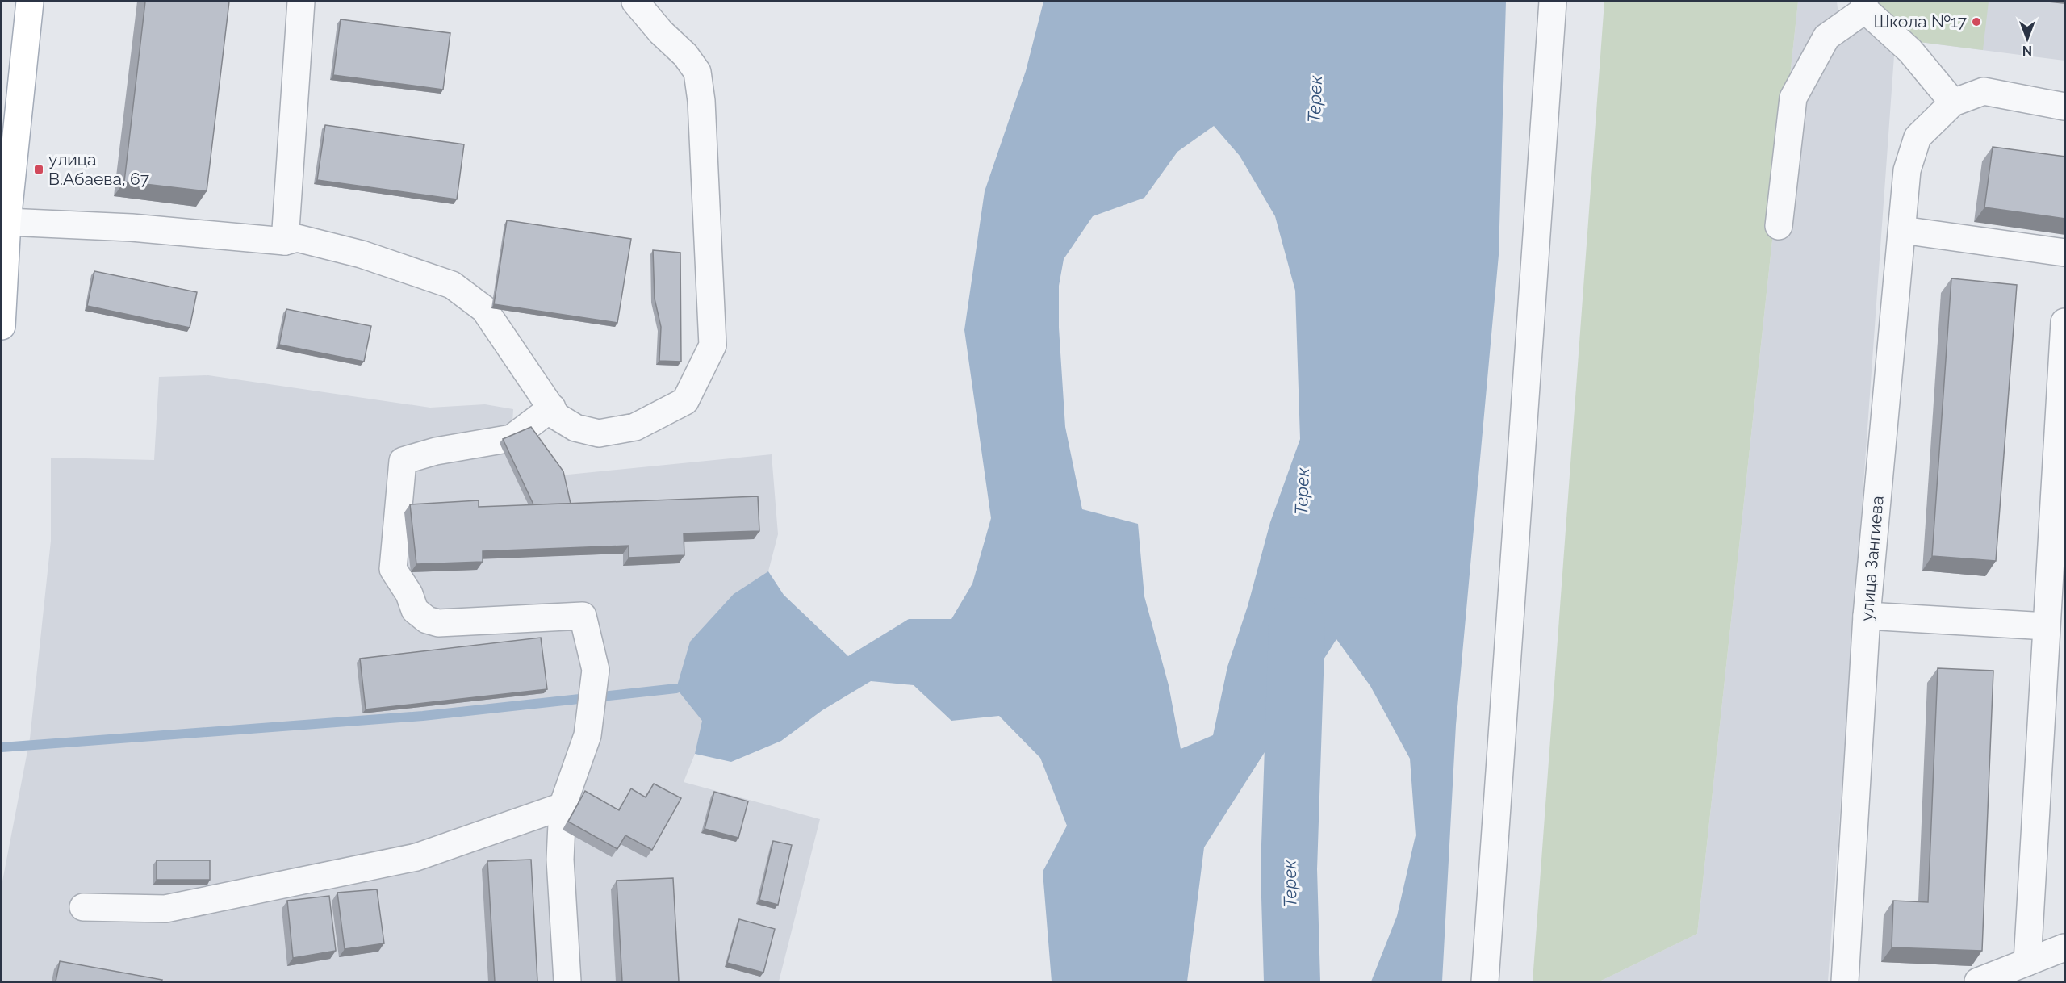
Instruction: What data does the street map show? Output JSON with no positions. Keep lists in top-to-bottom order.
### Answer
{
  "streets": {
    "street": ["улица Зангиева"]
  },
  "water": ["Терек"],
  "places": {
    "other": ["Школа №17"],
    "transit": ["улица В.Абаева, 67"]
  },
  "north": "bottom"
}
